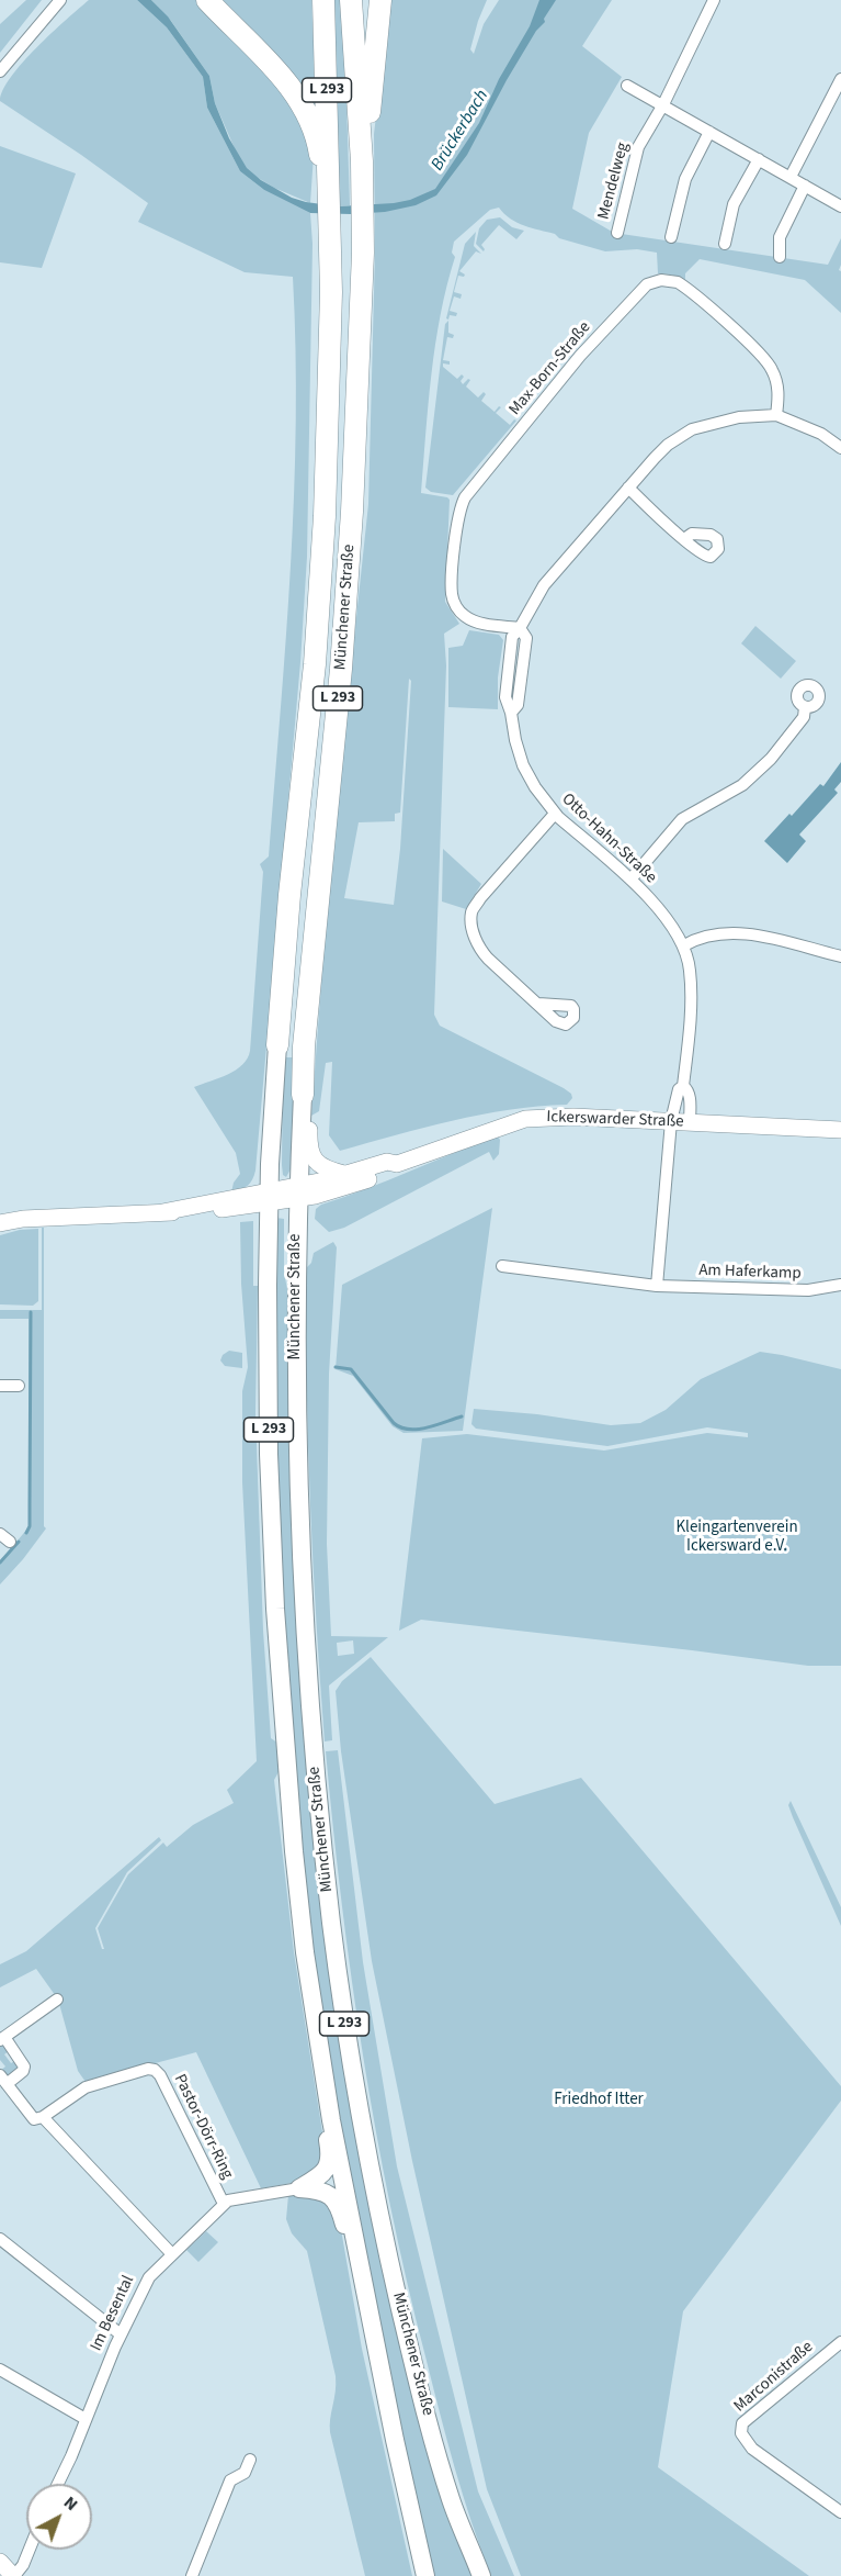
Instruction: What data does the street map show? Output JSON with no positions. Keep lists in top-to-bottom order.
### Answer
{
  "streets": {
    "highway": ["L 293", "Münchener Straße"],
    "main road": ["Ickerswarder Straße"],
    "street": [
      "Mendelweg",
      "Max-Born-Straße",
      "Otto-Hahn-Straße",
      "Am Haferkamp",
      "Pastor-Dörr-Ring",
      "Im Besental",
      "Marconistraße"
    ]
  },
  "crossings": [
    ["Max-Born-Straße", "Otto-Hahn-Straße"],
    ["Münchener Straße", "Ickerswarder Straße"],
    ["Otto-Hahn-Straße", "Ickerswarder Straße"],
    ["Pastor-Dörr-Ring", "Im Besental"]
  ],
  "water": ["Brückerbach"],
  "parks": ["Kleingartenverein Ickersward e.V.", "Friedhof Itter"],
  "north": "top right"
}
